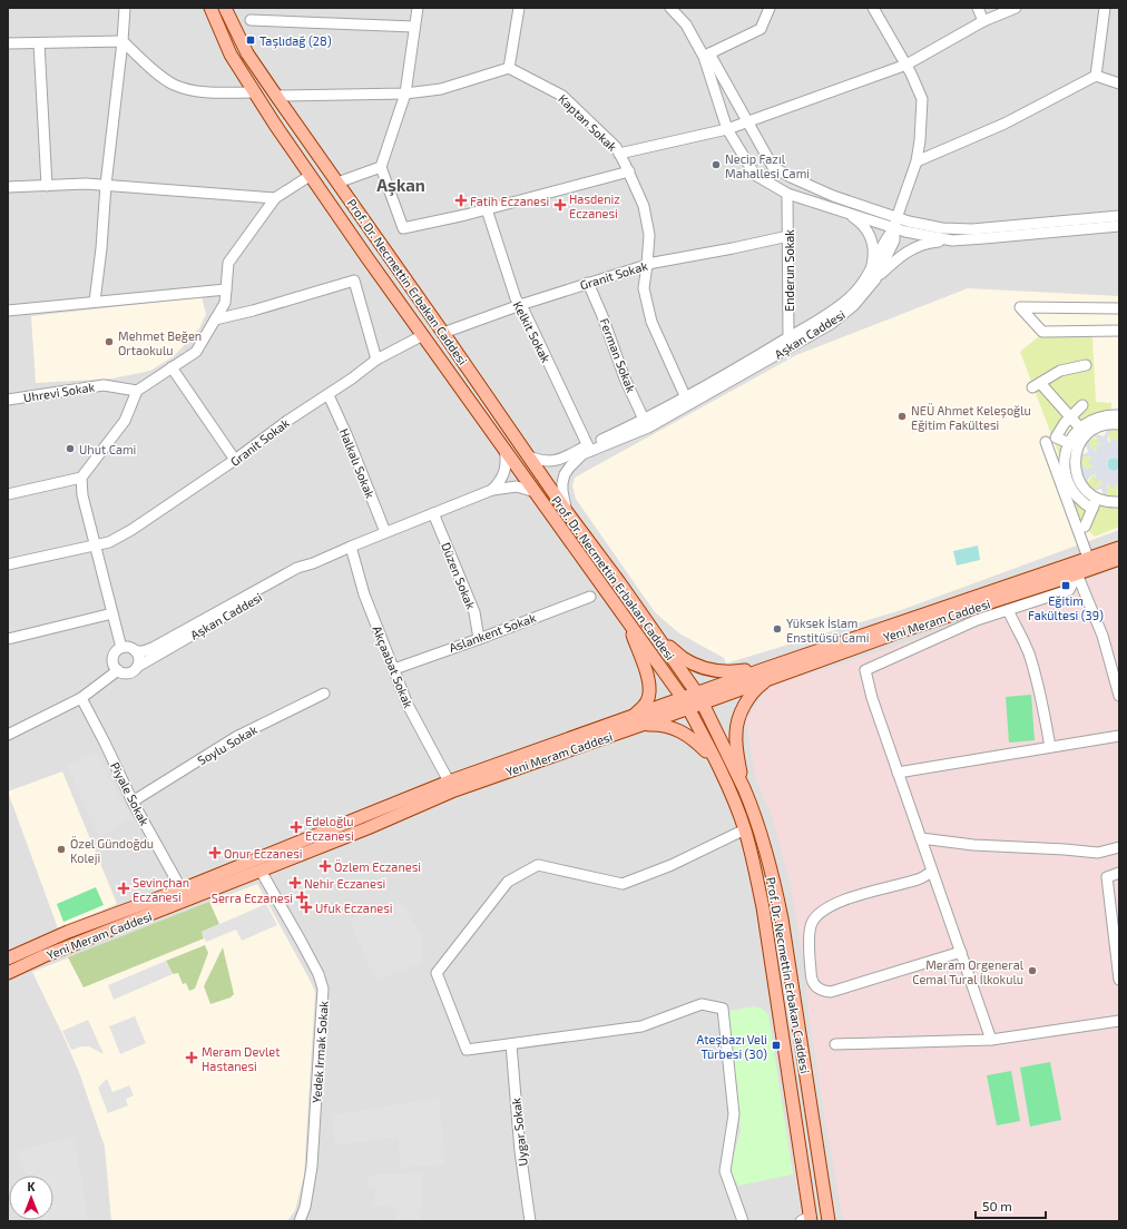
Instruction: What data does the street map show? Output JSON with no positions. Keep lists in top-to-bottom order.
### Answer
{
  "streets": {
    "main road": ["Prof. Dr. Necmettin Erbakan Caddesi", "Yeni Meram Caddesi"],
    "street": [
      "Kaptan Sokak",
      "Enderun Sokak",
      "Granit Sokak",
      "Kelkit Sokak",
      "Aşkan Caddesi",
      "Ferman Sokak",
      "Uhrevi Sokak",
      "Halkalı Sokak",
      "Düzen Sokak",
      "Aslankent Sokak",
      "Akçaabat Sokak",
      "Soylu Sokak",
      "Piyale Sokak",
      "Yedek Irmak Sokak",
      "Uygar Sokak"
    ]
  },
  "crossings": [
    ["Kaptan Sokak", "Granit Sokak"],
    ["Kaptan Sokak", "Aşkan Caddesi"],
    ["Enderun Sokak", "Granit Sokak"],
    ["Enderun Sokak", "Aşkan Caddesi"],
    ["Granit Sokak", "Prof. Dr. Necmettin Erbakan Caddesi"],
    ["Granit Sokak", "Kelkit Sokak"],
    ["Granit Sokak", "Ferman Sokak"],
    ["Granit Sokak", "Halkalı Sokak"],
    ["Prof. Dr. Necmettin Erbakan Caddesi", "Aşkan Caddesi"],
    ["Prof. Dr. Necmettin Erbakan Caddesi", "Yeni Meram Caddesi"],
    ["Kelkit Sokak", "Aşkan Caddesi"],
    ["Aşkan Caddesi", "Ferman Sokak"],
    ["Aşkan Caddesi", "Halkalı Sokak"],
    ["Aşkan Caddesi", "Düzen Sokak"],
    ["Aşkan Caddesi", "Akçaabat Sokak"],
    ["Düzen Sokak", "Aslankent Sokak"],
    ["Yeni Meram Caddesi", "Akçaabat Sokak"],
    ["Yeni Meram Caddesi", "Piyale Sokak"],
    ["Yeni Meram Caddesi", "Yedek Irmak Sokak"],
    ["Aslankent Sokak", "Akçaabat Sokak"],
    ["Soylu Sokak", "Piyale Sokak"]
  ],
  "districts": ["Aşkan"],
  "places": {
    "transit": ["Taşlıdağ (28)", "Eğitim Fakültesi (39)", "Ateşbazı Veli Türbesi (30)"],
    "other": [
      "Necip Fazıl Mahallesi Cami",
      "Mehmet Beğen Ortaokulu",
      "NEÜ Ahmet Keleşoğlu Eğitim Fakültesi",
      "Uhut Cami",
      "Yüksek İslam Enstitüsü Cami",
      "Özel Gündoğdu Koleji",
      "Meram Orgeneral Cemal Tural İlkokulu"
    ],
    "health": [
      "Fatih Eczanesi",
      "Hasdeniz Eczanesi",
      "Edeloğlu Eczanesi",
      "Onur Eczanesi",
      "Özlem Eczanesi",
      "Nehir Eczanesi",
      "Sevinçhan Eczanesi",
      "Serra Eczanesi",
      "Ufuk Eczanesi",
      "Meram Devlet Hastanesi"
    ]
  },
  "scale_bar": "50 m",
  "north": "top"
}
